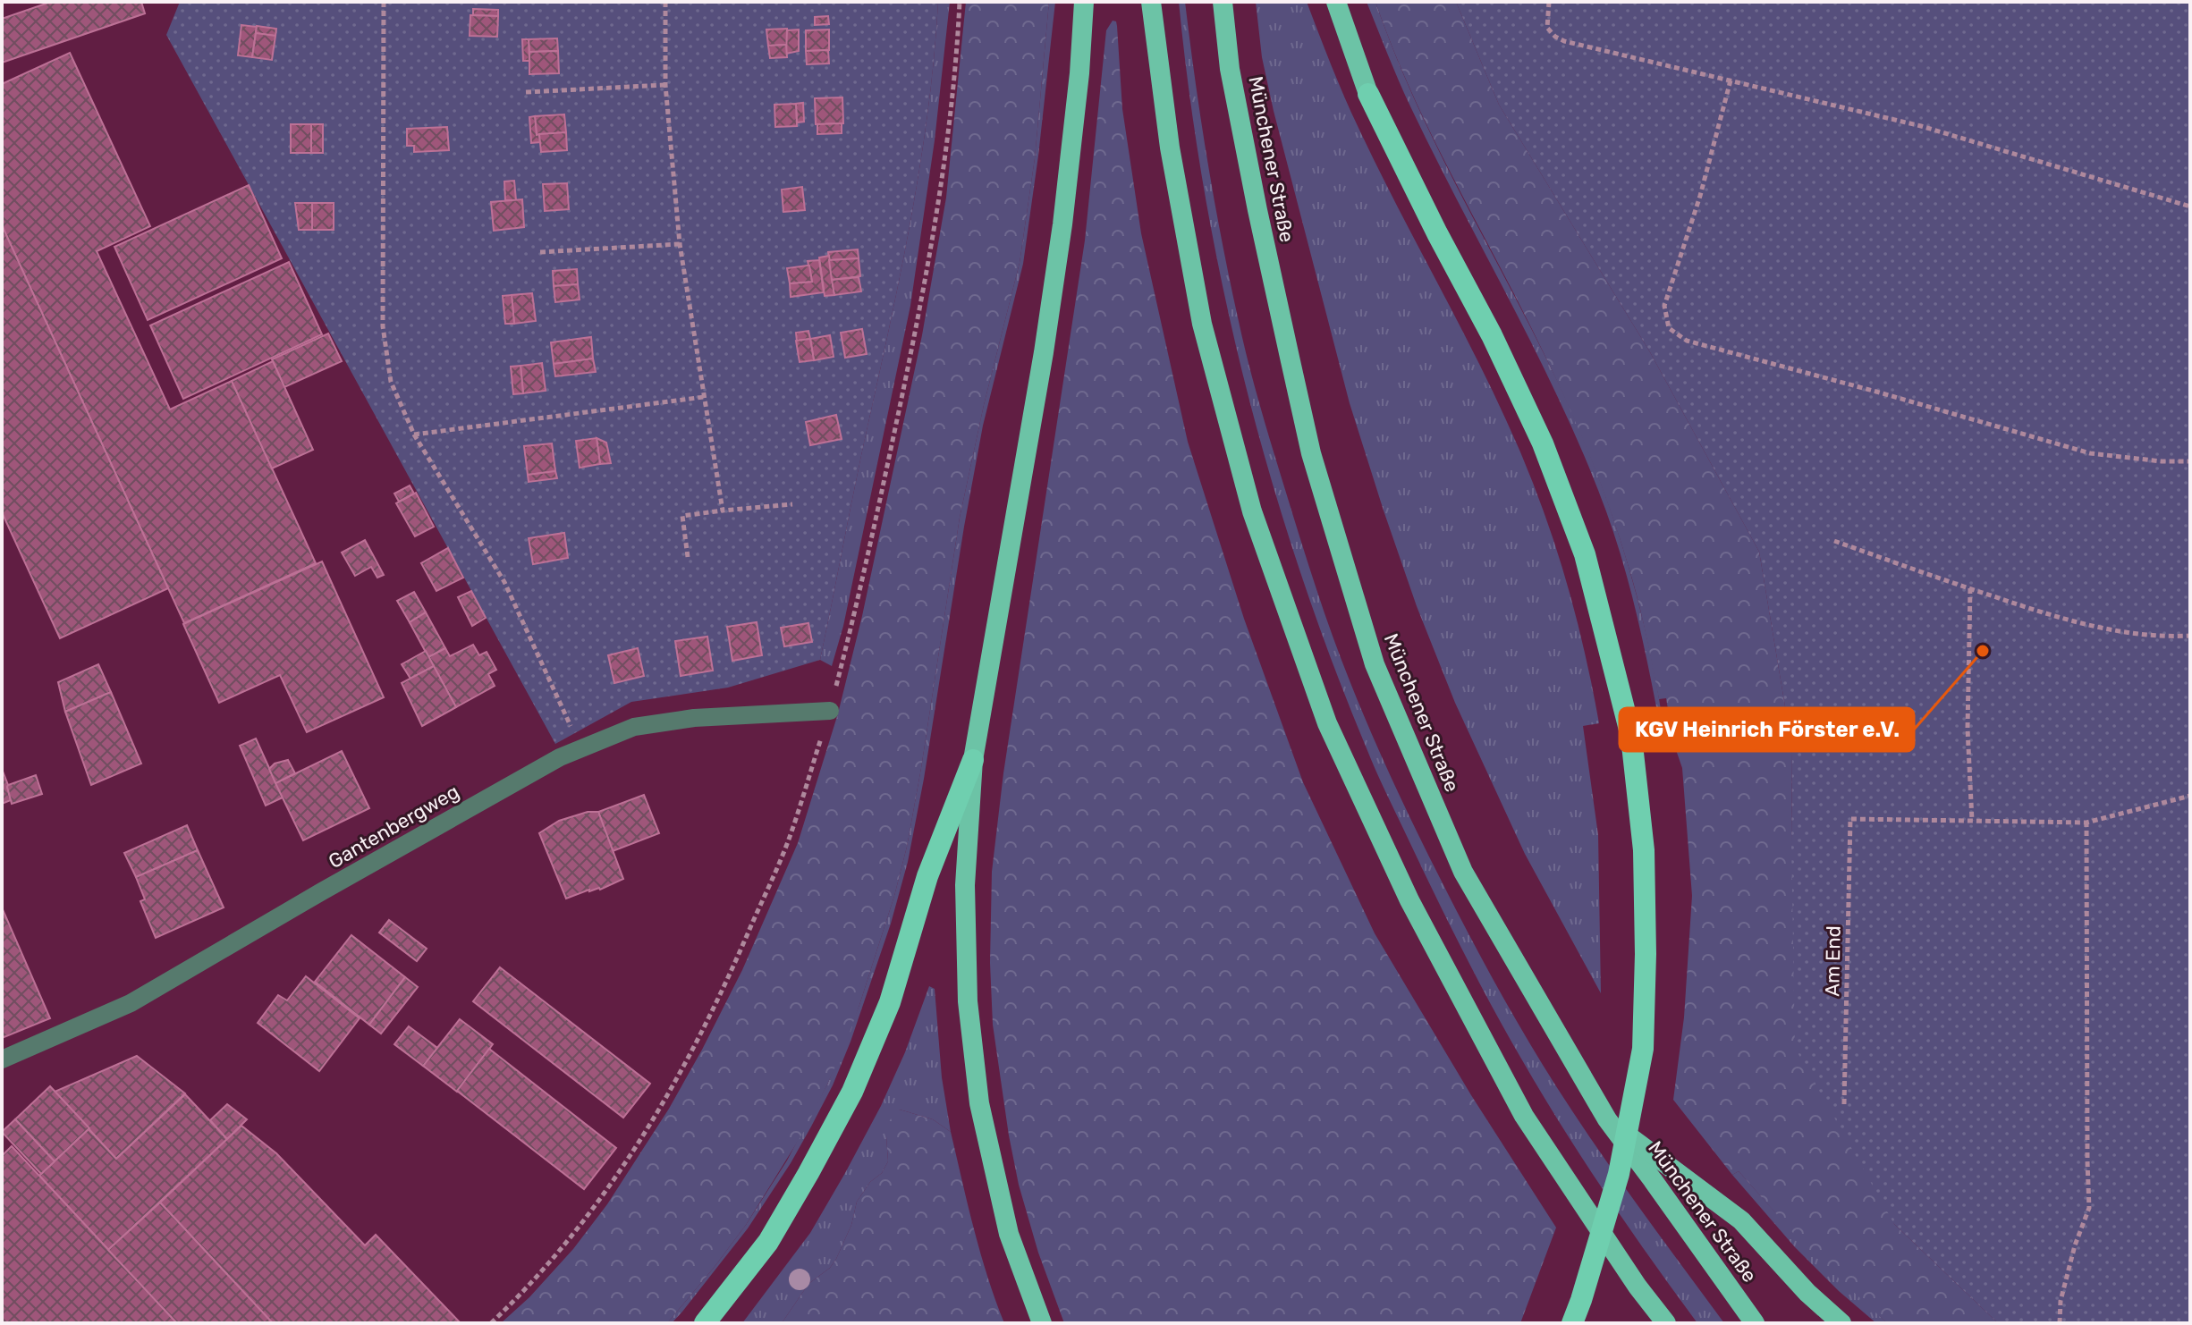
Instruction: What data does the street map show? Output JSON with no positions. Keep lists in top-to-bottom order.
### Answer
{
  "streets": {
    "highway": ["Münchener Straße"],
    "street": ["Gantenbergweg"],
    "path": ["Am End"]
  },
  "places": ["KGV Heinrich Förster e.V."]
}
